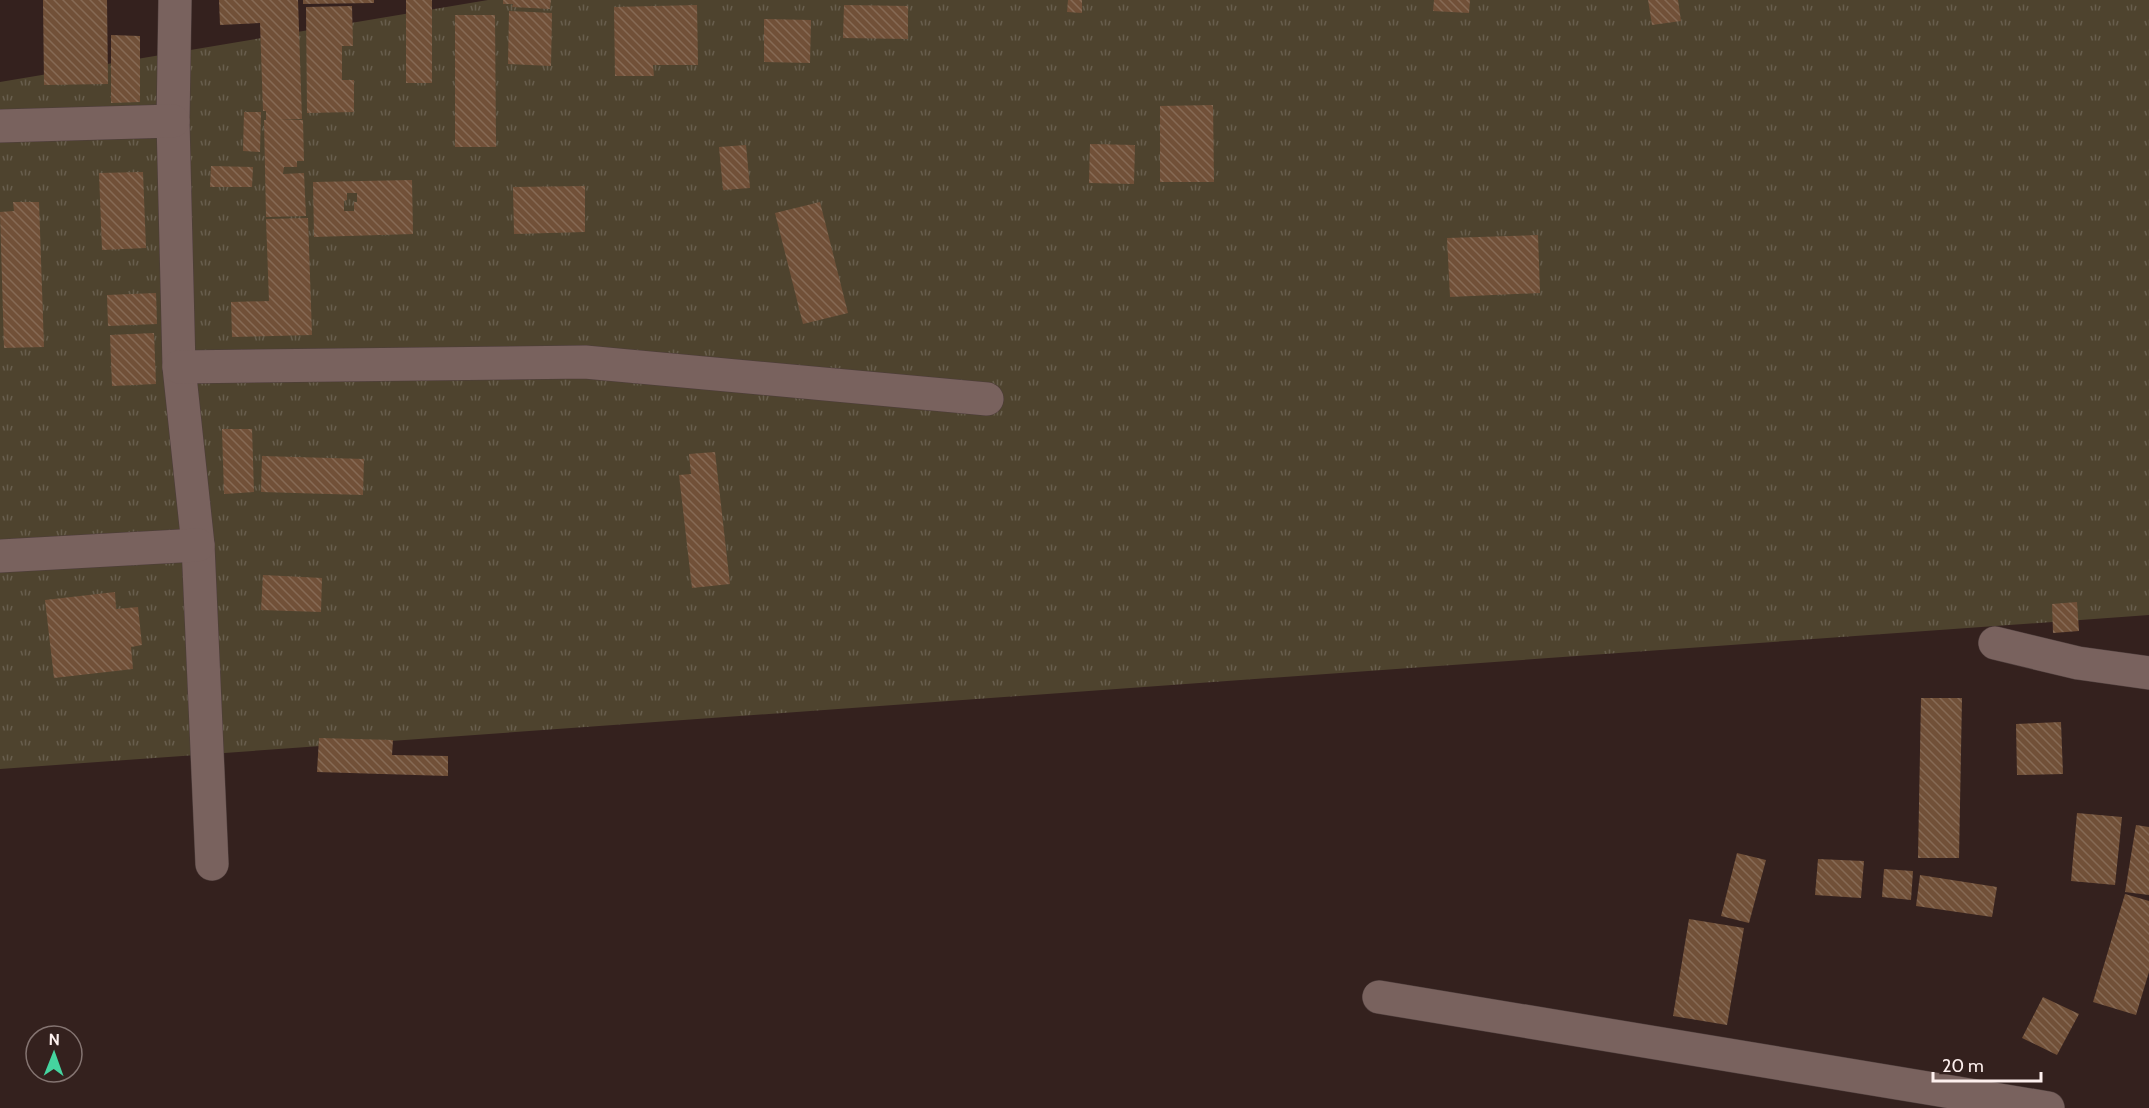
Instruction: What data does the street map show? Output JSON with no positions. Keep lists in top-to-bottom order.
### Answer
{
  "scale_bar": "20 m",
  "north": "top"
}
